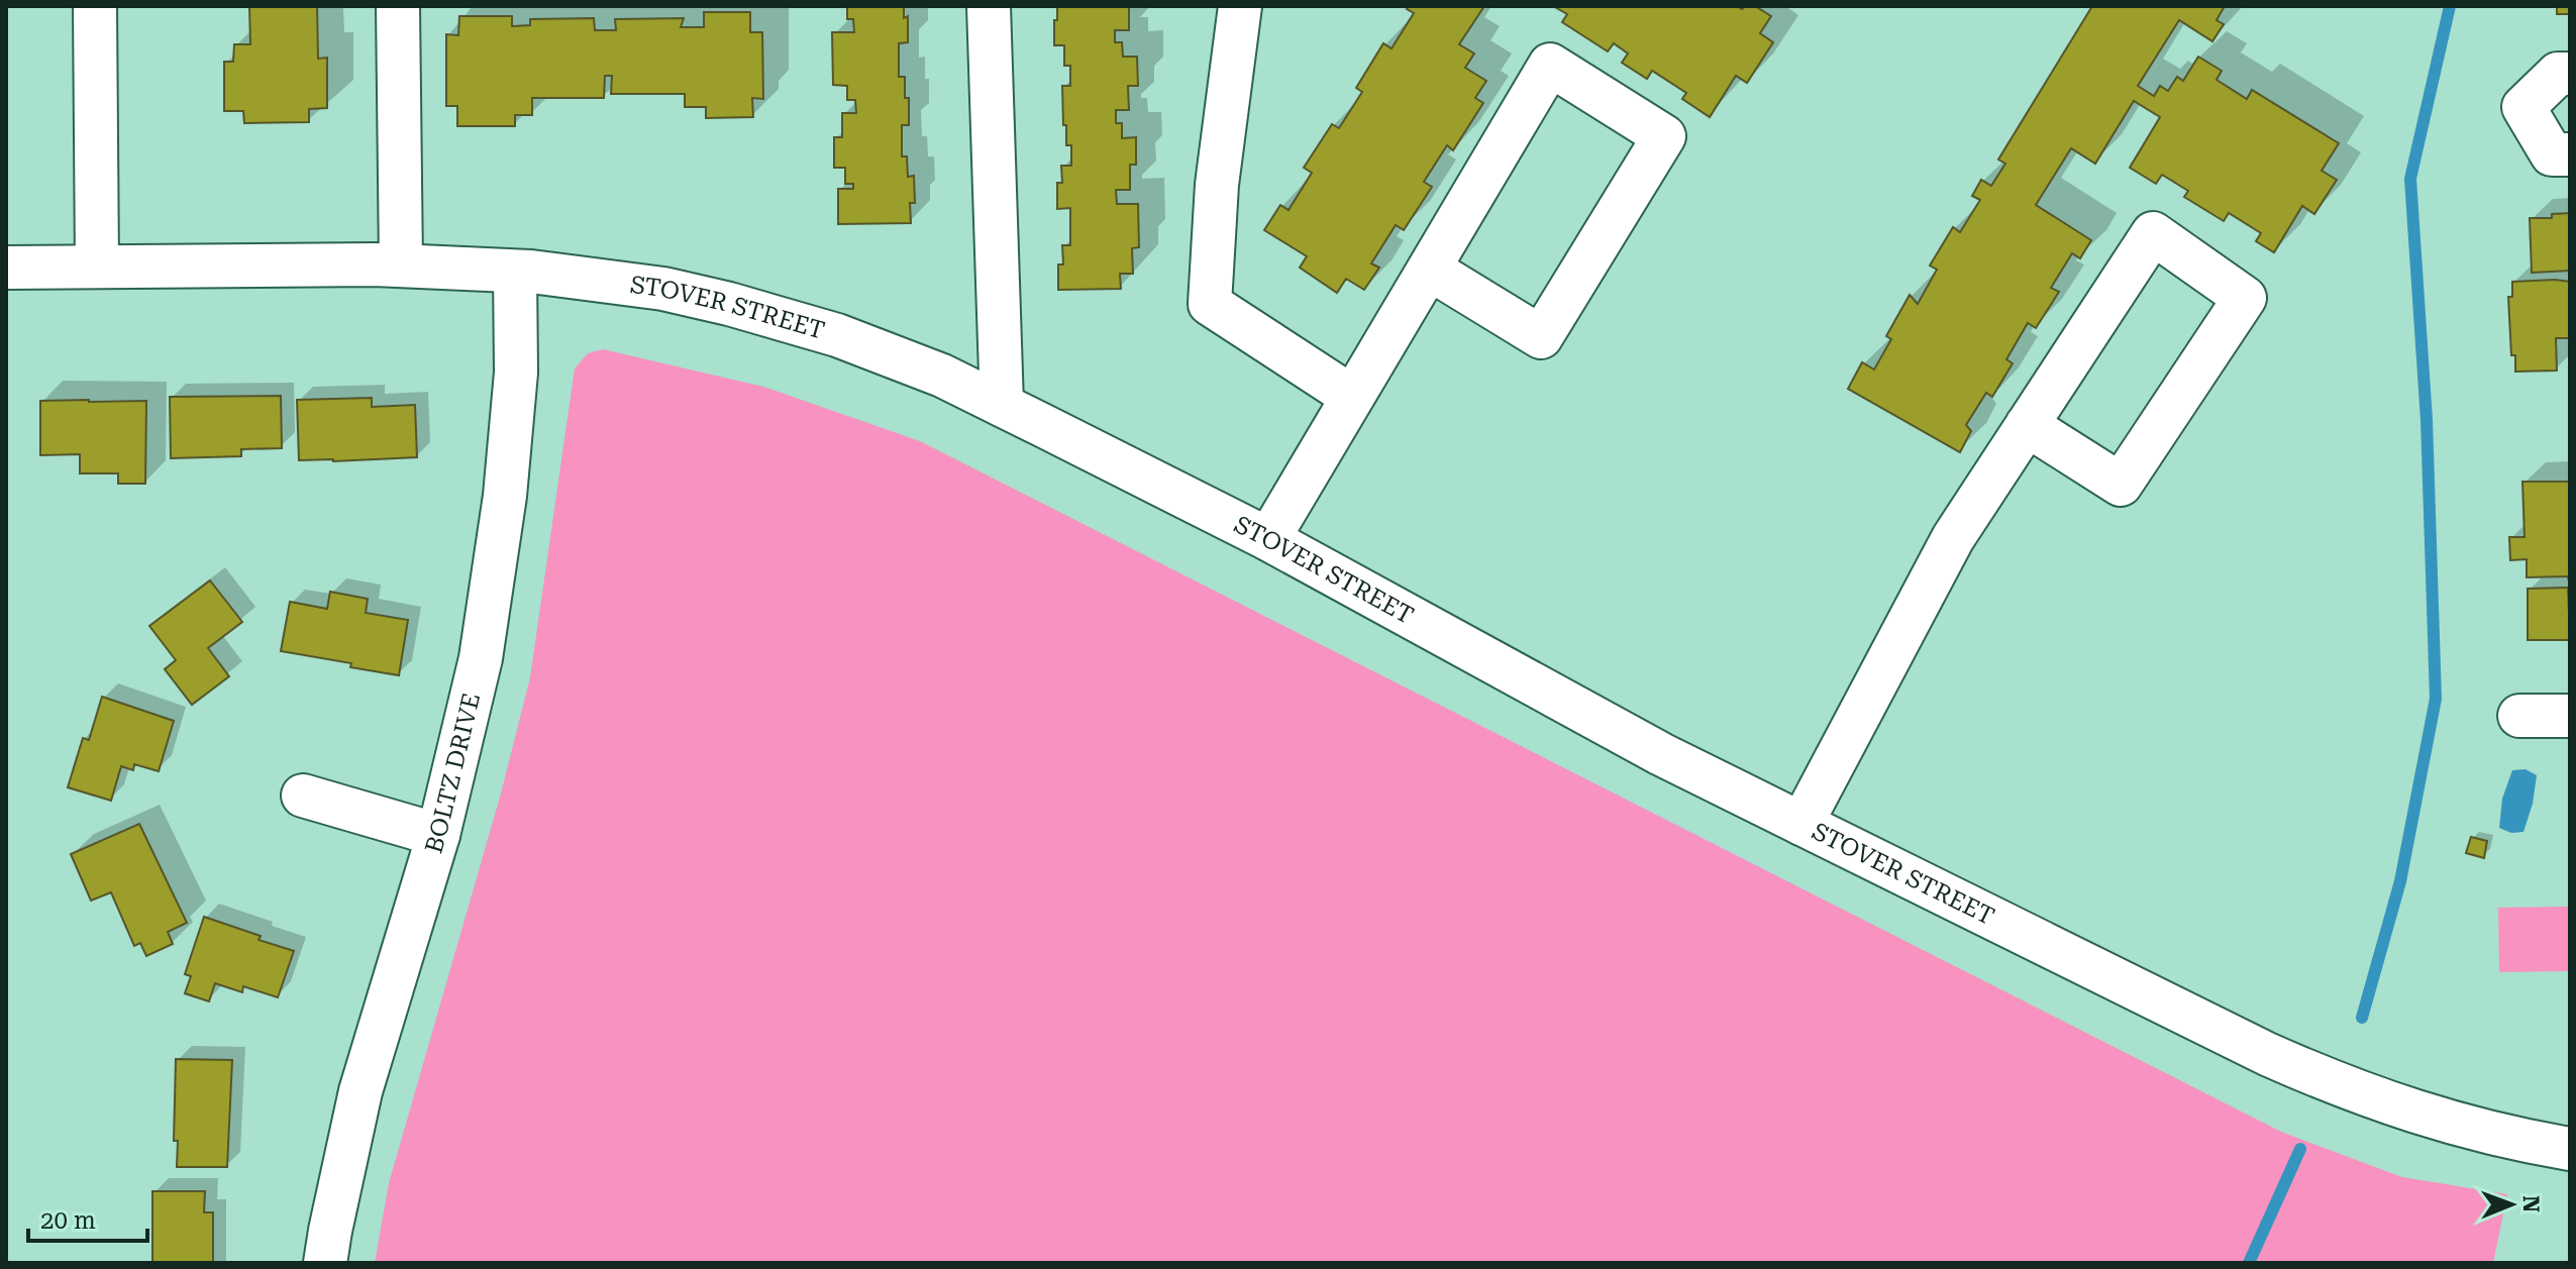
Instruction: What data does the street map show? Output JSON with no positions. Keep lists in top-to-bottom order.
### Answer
{
  "streets": {
    "street": ["STOVER STREET", "BOLTZ DRIVE"]
  },
  "crossings": [
    ["STOVER STREET", "BOLTZ DRIVE"]
  ],
  "scale_bar": "20 m",
  "north": "right"
}
